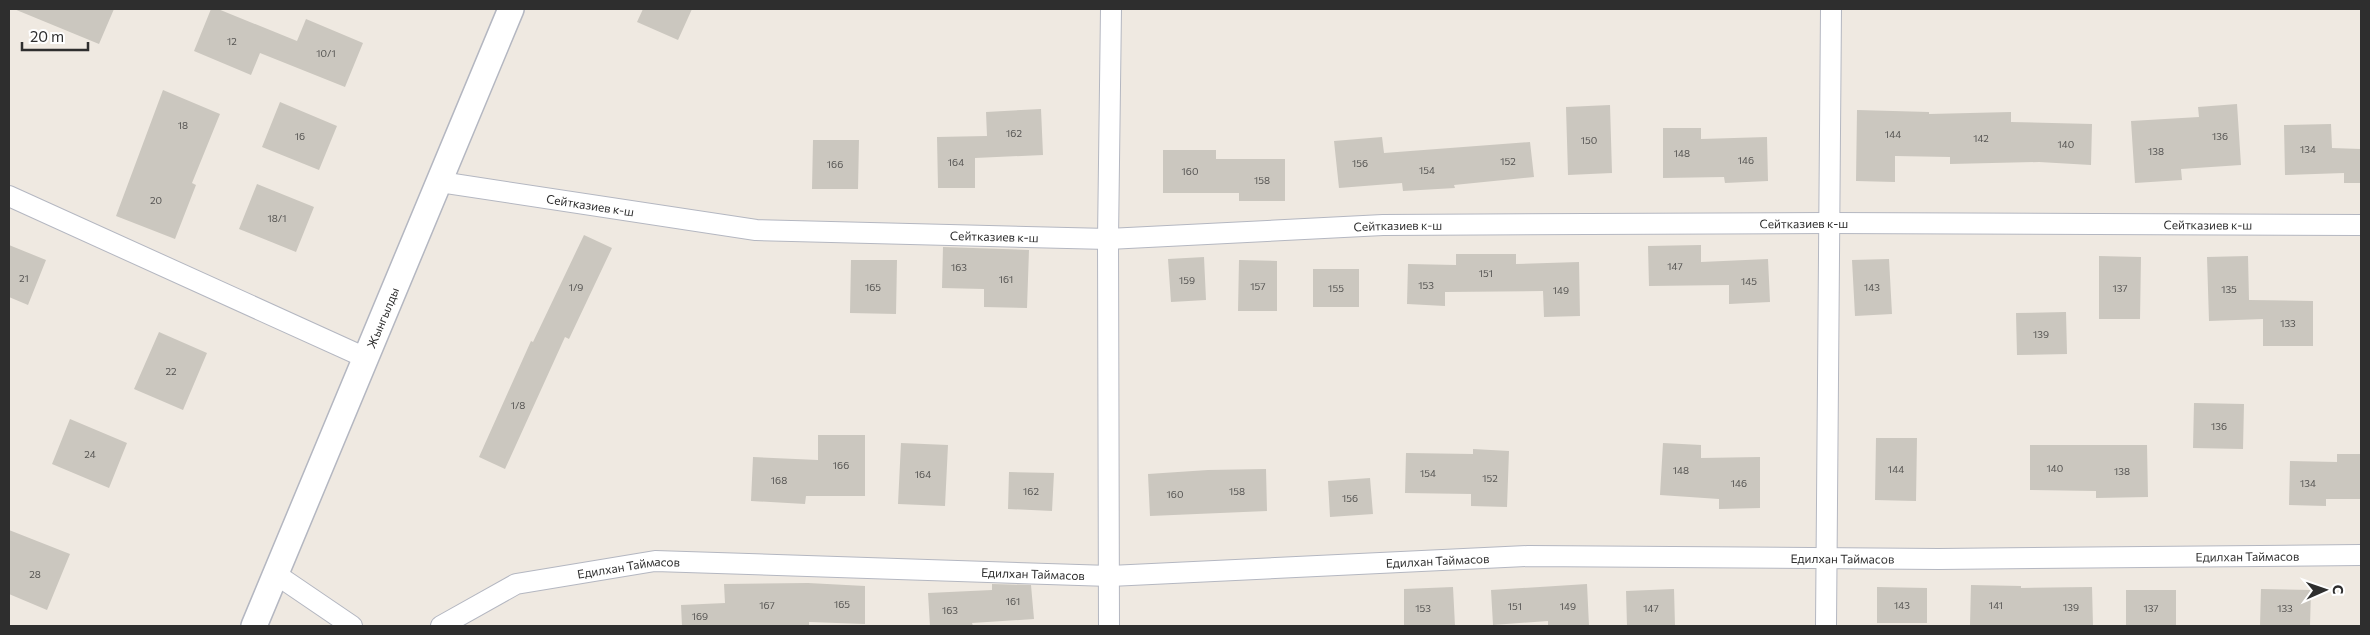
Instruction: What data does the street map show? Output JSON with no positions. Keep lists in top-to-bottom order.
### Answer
{
  "streets": {
    "street": ["Сейтказиев к-ш", "Жынгылды", "Едилхан Таймасов"]
  },
  "crossings": [
    ["Сейтказиев к-ш", "Жынгылды"]
  ],
  "house_numbers": [
    "12",
    "10/1",
    "18",
    "162",
    "144",
    "16",
    "136",
    "142",
    "150",
    "140",
    "134",
    "138",
    "148",
    "146",
    "152",
    "164",
    "156",
    "166",
    "154",
    "160",
    "158",
    "20",
    "18/1",
    "147",
    "163",
    "151",
    "21",
    "161",
    "159",
    "145",
    "153",
    "157",
    "1/9",
    "165",
    "143",
    "155",
    "137",
    "135",
    "149",
    "133",
    "139",
    "22",
    "1/8",
    "136",
    "24",
    "166",
    "140",
    "144",
    "148",
    "138",
    "154",
    "164",
    "152",
    "168",
    "146",
    "134",
    "162",
    "158",
    "160",
    "156",
    "28",
    "161",
    "165",
    "167",
    "143",
    "141",
    "151",
    "149",
    "139",
    "153",
    "147",
    "137",
    "133",
    "163",
    "169"
  ],
  "scale_bar": "20 m",
  "north": "right"
}
